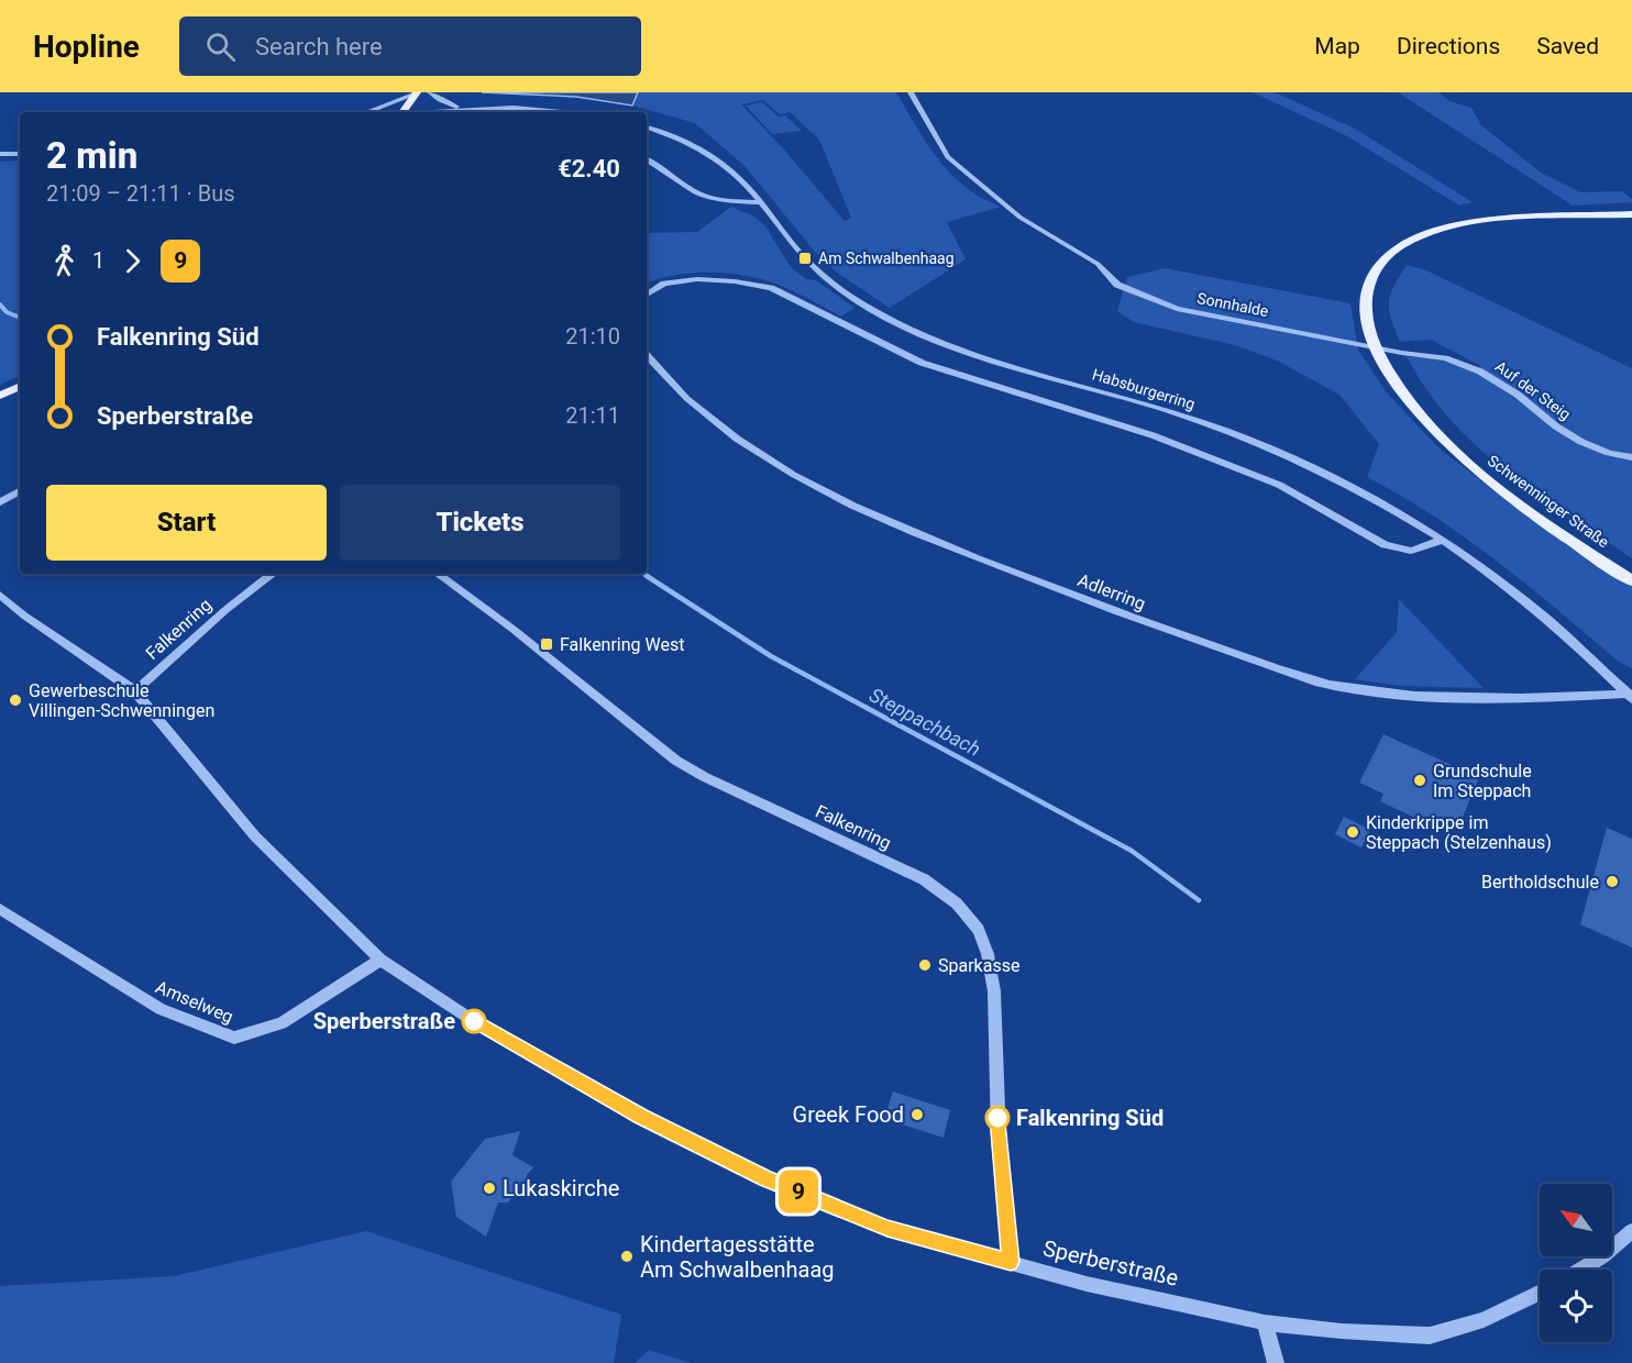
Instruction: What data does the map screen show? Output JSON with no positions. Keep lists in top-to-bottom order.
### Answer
{
  "streets": {
    "main road": ["Schwenninger Straße"],
    "street": [
      "Sonnhalde",
      "Habsburgerring",
      "Auf der Steig",
      "Adlerring",
      "Falkenring",
      "Amselweg",
      "Sperberstraße"
    ]
  },
  "crossings": [
    ["Sonnhalde", "Auf der Steig"],
    ["Sonnhalde", "Schwenninger Straße"],
    ["Habsburgerring", "Adlerring"],
    ["Auf der Steig", "Schwenninger Straße"],
    ["Falkenring", "Sperberstraße"],
    ["Amselweg", "Sperberstraße"]
  ],
  "water": ["Steppachbach"],
  "places": {
    "transit": ["Am Schwalbenhaag", "Falkenring West"],
    "other": [
      "Gewerbeschule Villingen-Schwenningen",
      "Grundschule Im Steppach",
      "Kinderkrippe im Steppach (Stelzenhaus)",
      "Bertholdschule",
      "Sparkasse",
      "Sperberstraße",
      "Greek Food",
      "Falkenring Süd",
      "Lukaskirche",
      "Kindertagesstätte Am Schwalbenhaag"
    ]
  },
  "lines": ["bus line 9"],
  "north": "top left",
  "page": {
    "header": "Hopline",
    "search": "Search here",
    "nav": ["Map", "Directions", "Saved"],
    "on_map": "9",
    "heading": ["2 min", "21:09 – 21:11 · Bus", "€2.40"],
    "legs": ["1", "9"],
    "list": [
      {
        "name": "Falkenring Süd",
        "value": "21:10"
      },
      {
        "name": "Sperberstraße",
        "value": "21:11"
      }
    ],
    "buttons": ["Start", "Tickets"]
  }
}
